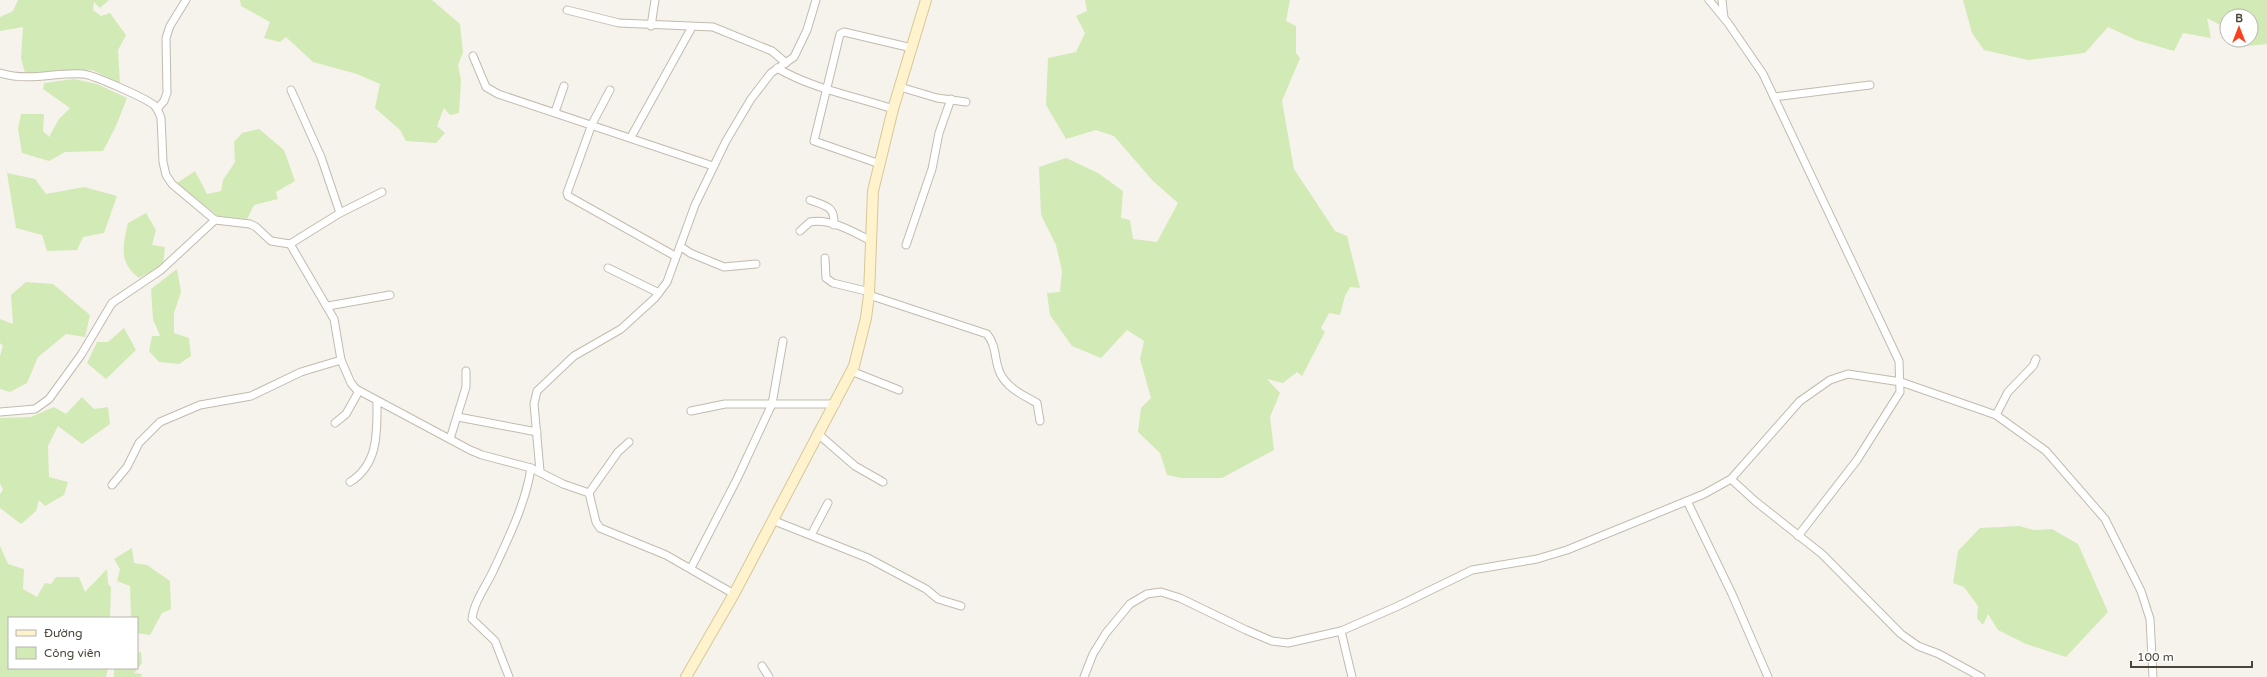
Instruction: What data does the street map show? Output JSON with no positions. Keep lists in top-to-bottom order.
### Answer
{
  "legend": ["Đường", "Công viên"],
  "scale_bar": "100 m",
  "north": "top"
}
